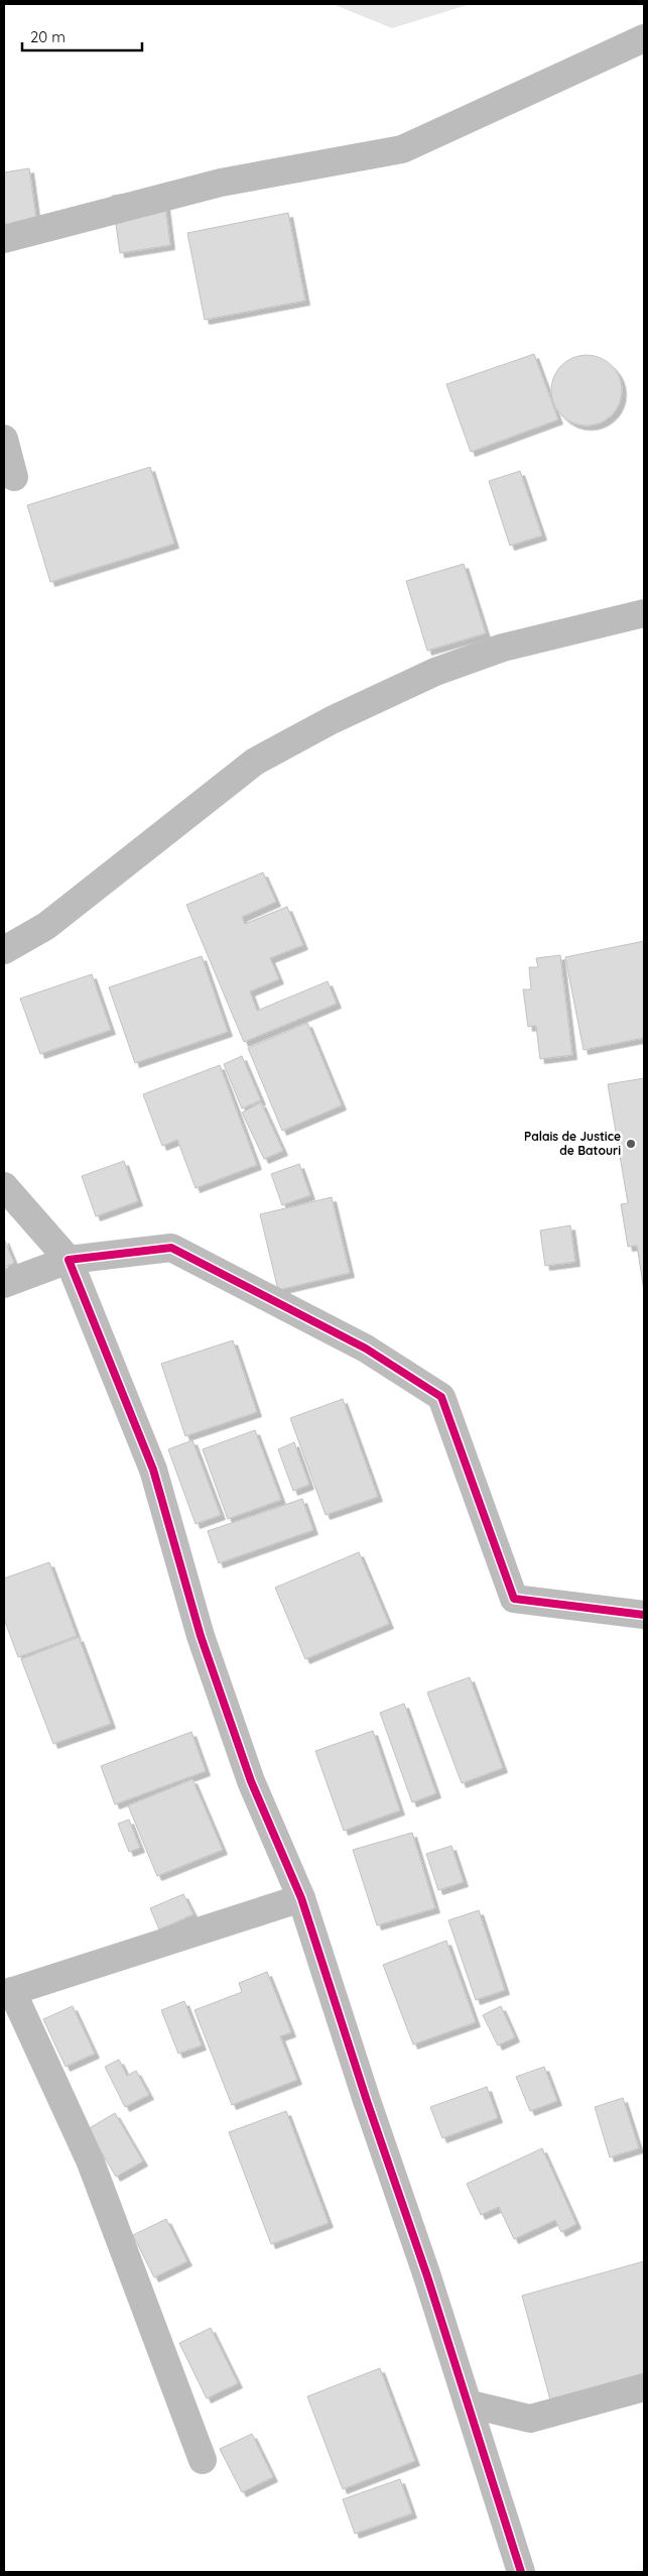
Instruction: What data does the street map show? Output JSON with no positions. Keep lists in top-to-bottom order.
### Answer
{
  "places": ["Palais de Justice de Batouri"],
  "scale_bar": "20 m"
}
